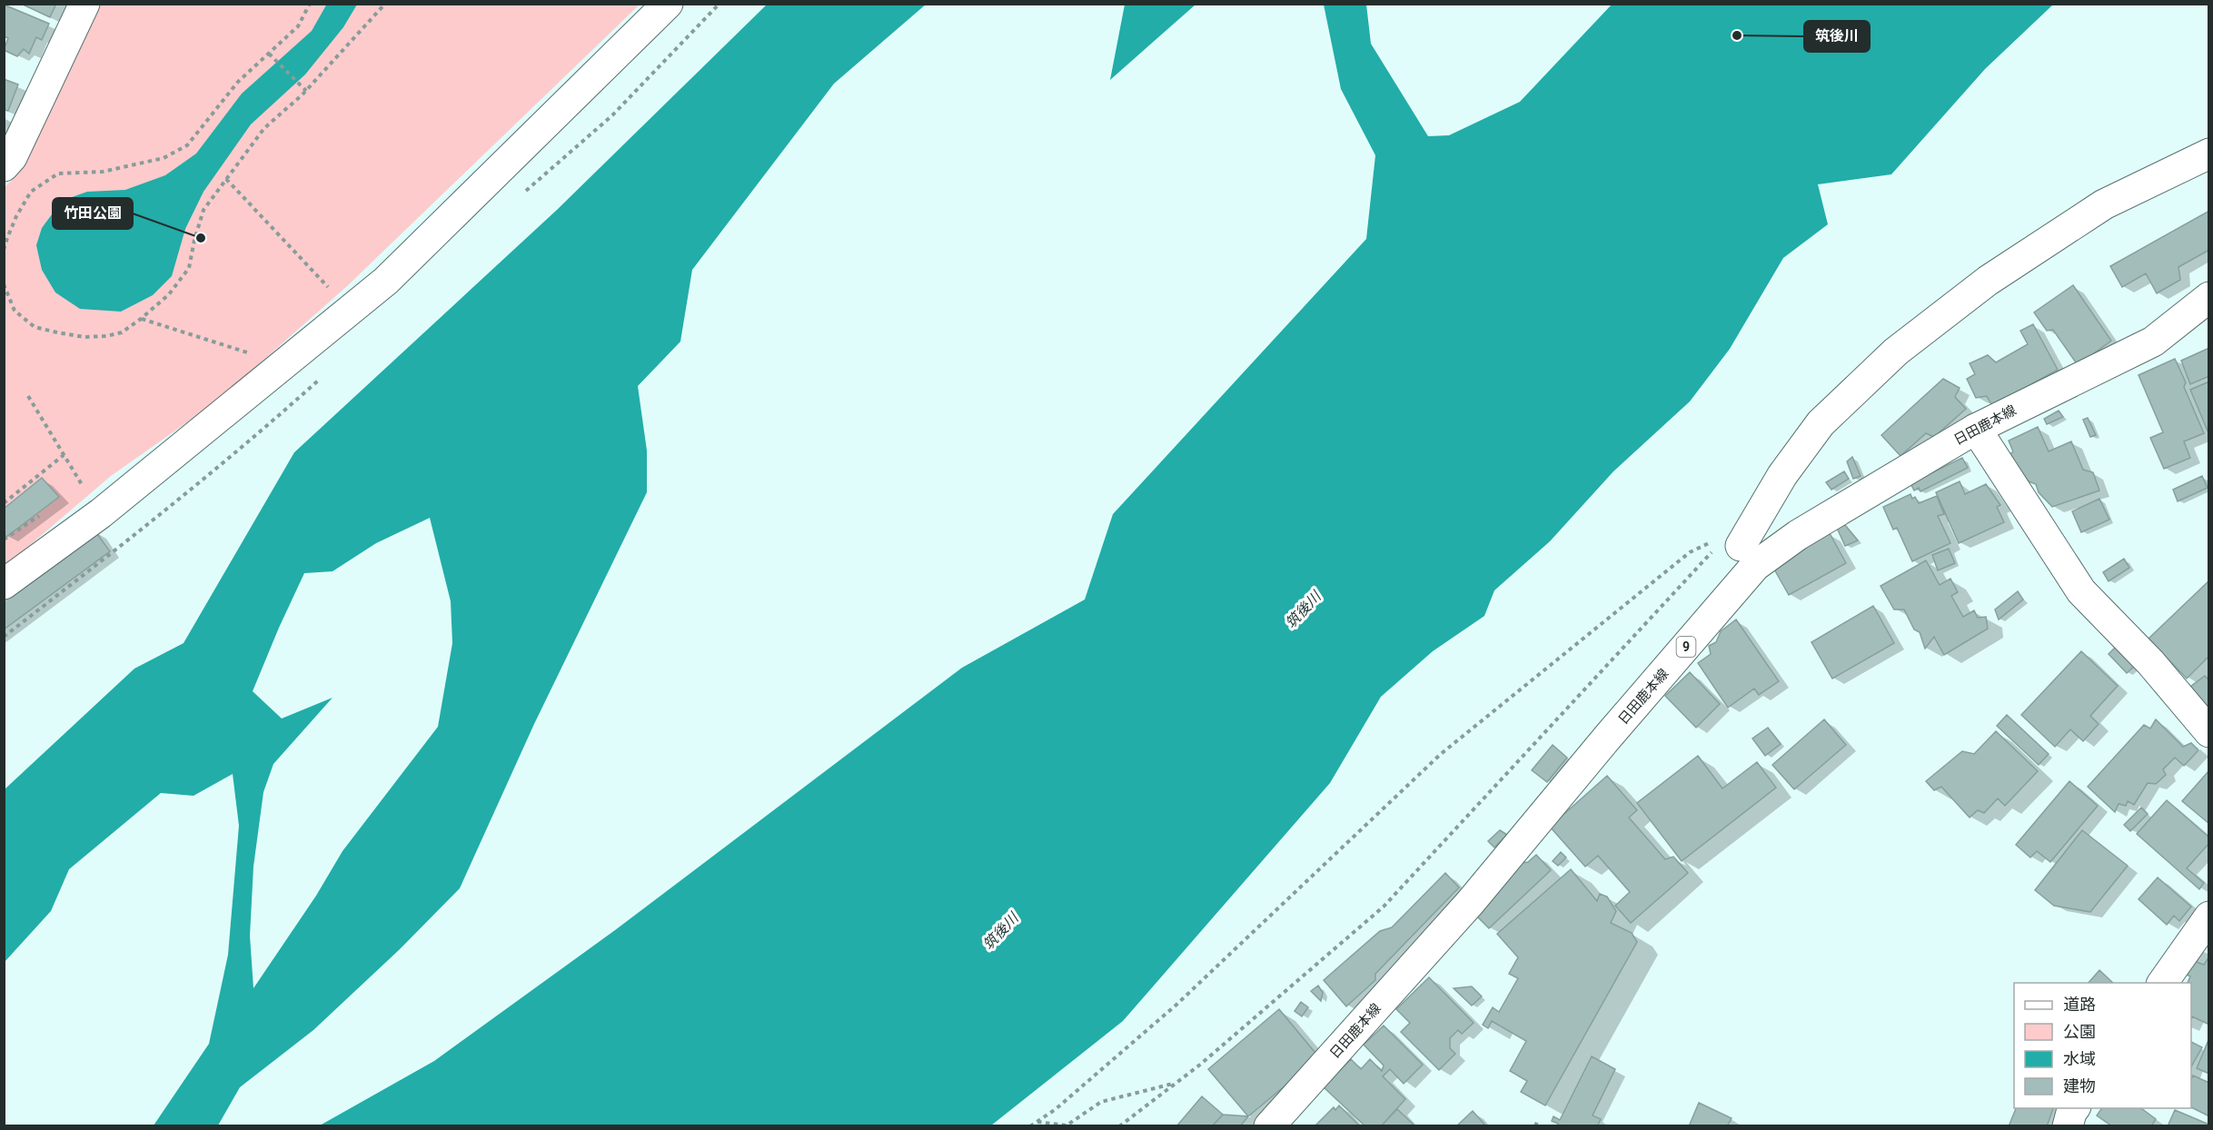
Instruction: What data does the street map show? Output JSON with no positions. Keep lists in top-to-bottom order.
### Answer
{
  "streets": {
    "street": ["日田鹿本線", "9"]
  },
  "water": ["筑後川"],
  "places": ["筑後川", "竹田公園"],
  "legend": [
    "道路",
    "公園",
    "水域",
    "建物"
  ]
}
